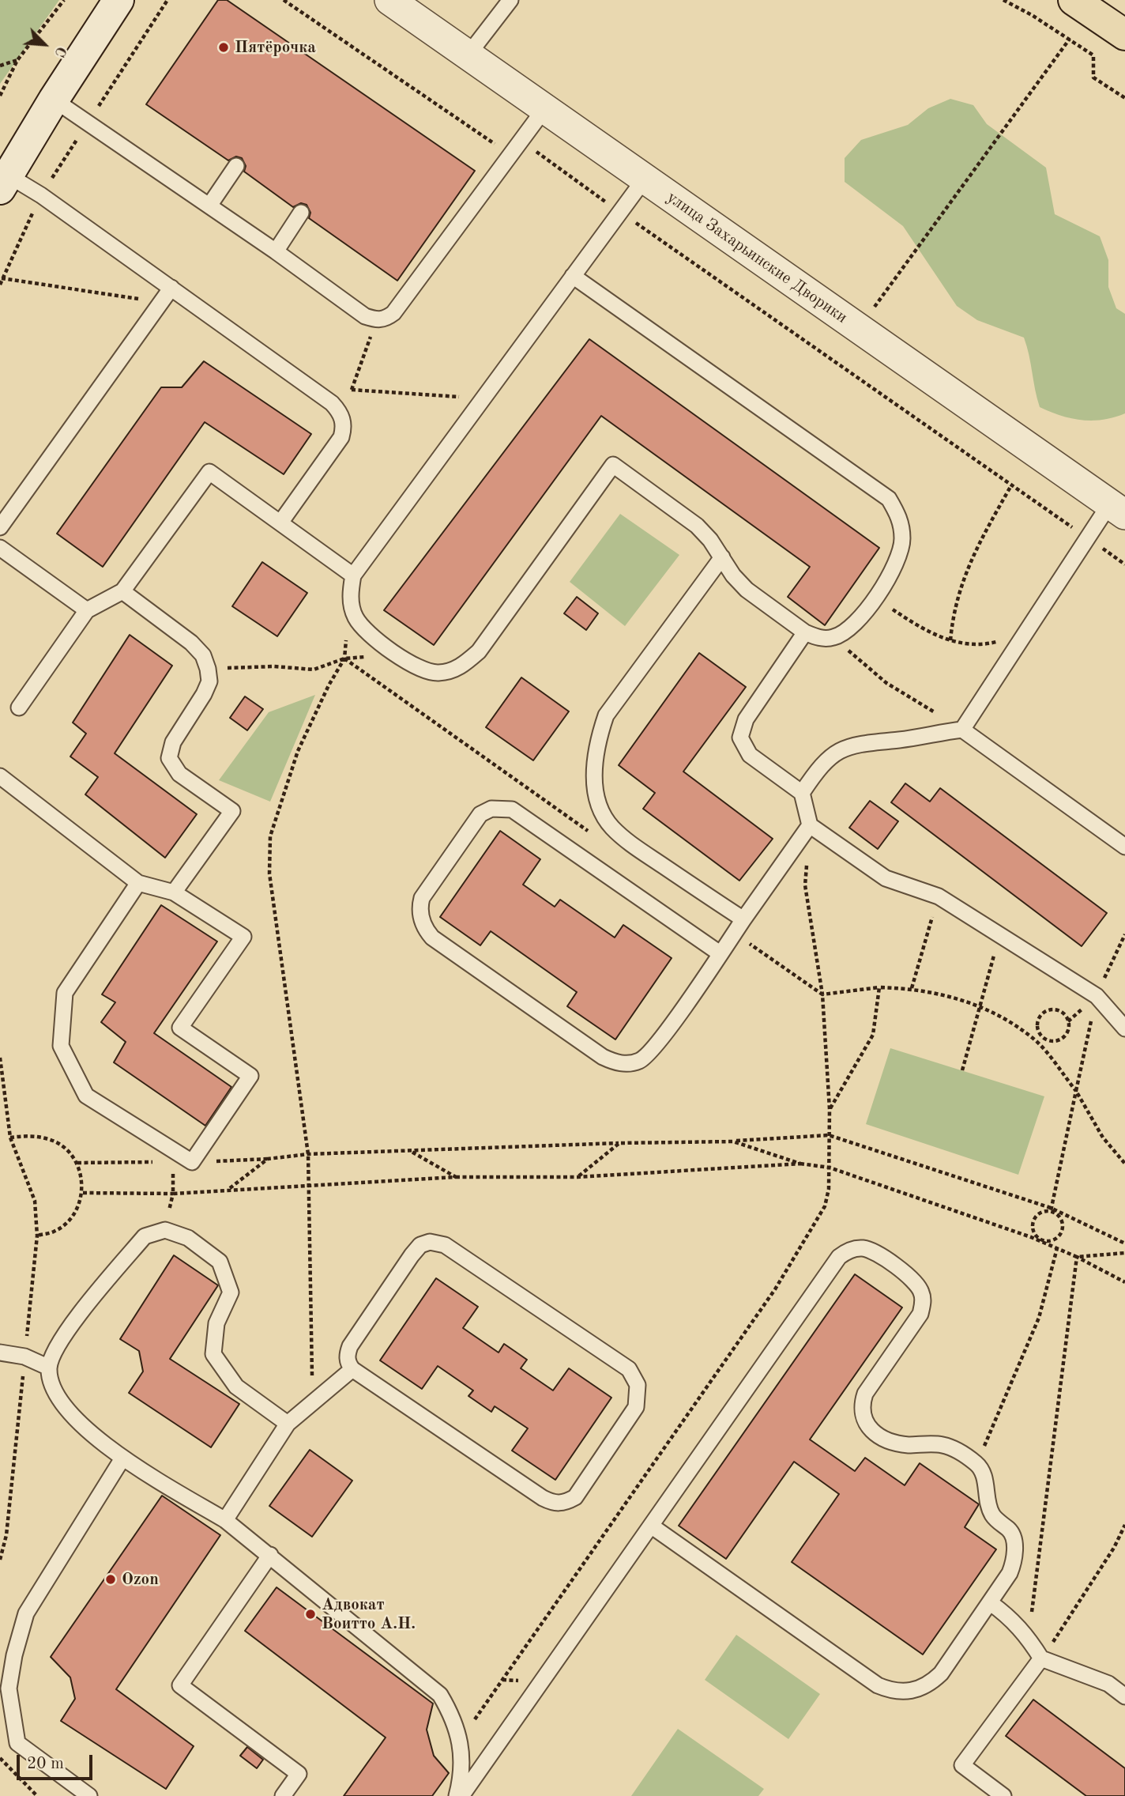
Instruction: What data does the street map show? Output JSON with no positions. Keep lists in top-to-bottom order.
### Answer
{
  "streets": {
    "street": ["улица Захарьинские Дворики"]
  },
  "places": ["Пятёрочка", "Ozon", "Адвокат Воитто А.Н."],
  "scale_bar": "20 m",
  "north": "bottom right"
}
